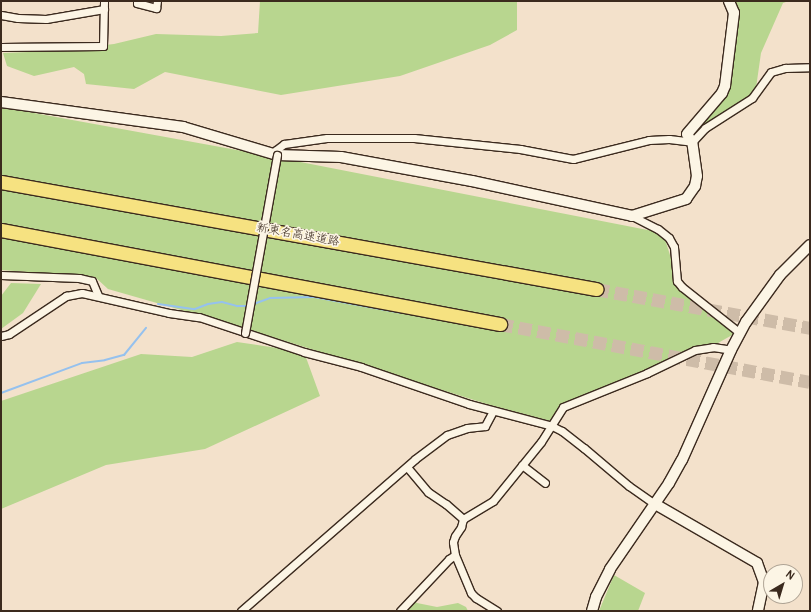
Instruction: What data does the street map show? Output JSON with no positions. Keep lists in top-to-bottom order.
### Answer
{
  "streets": {
    "highway": ["新東名高速道路"]
  },
  "north": "top right"
}
